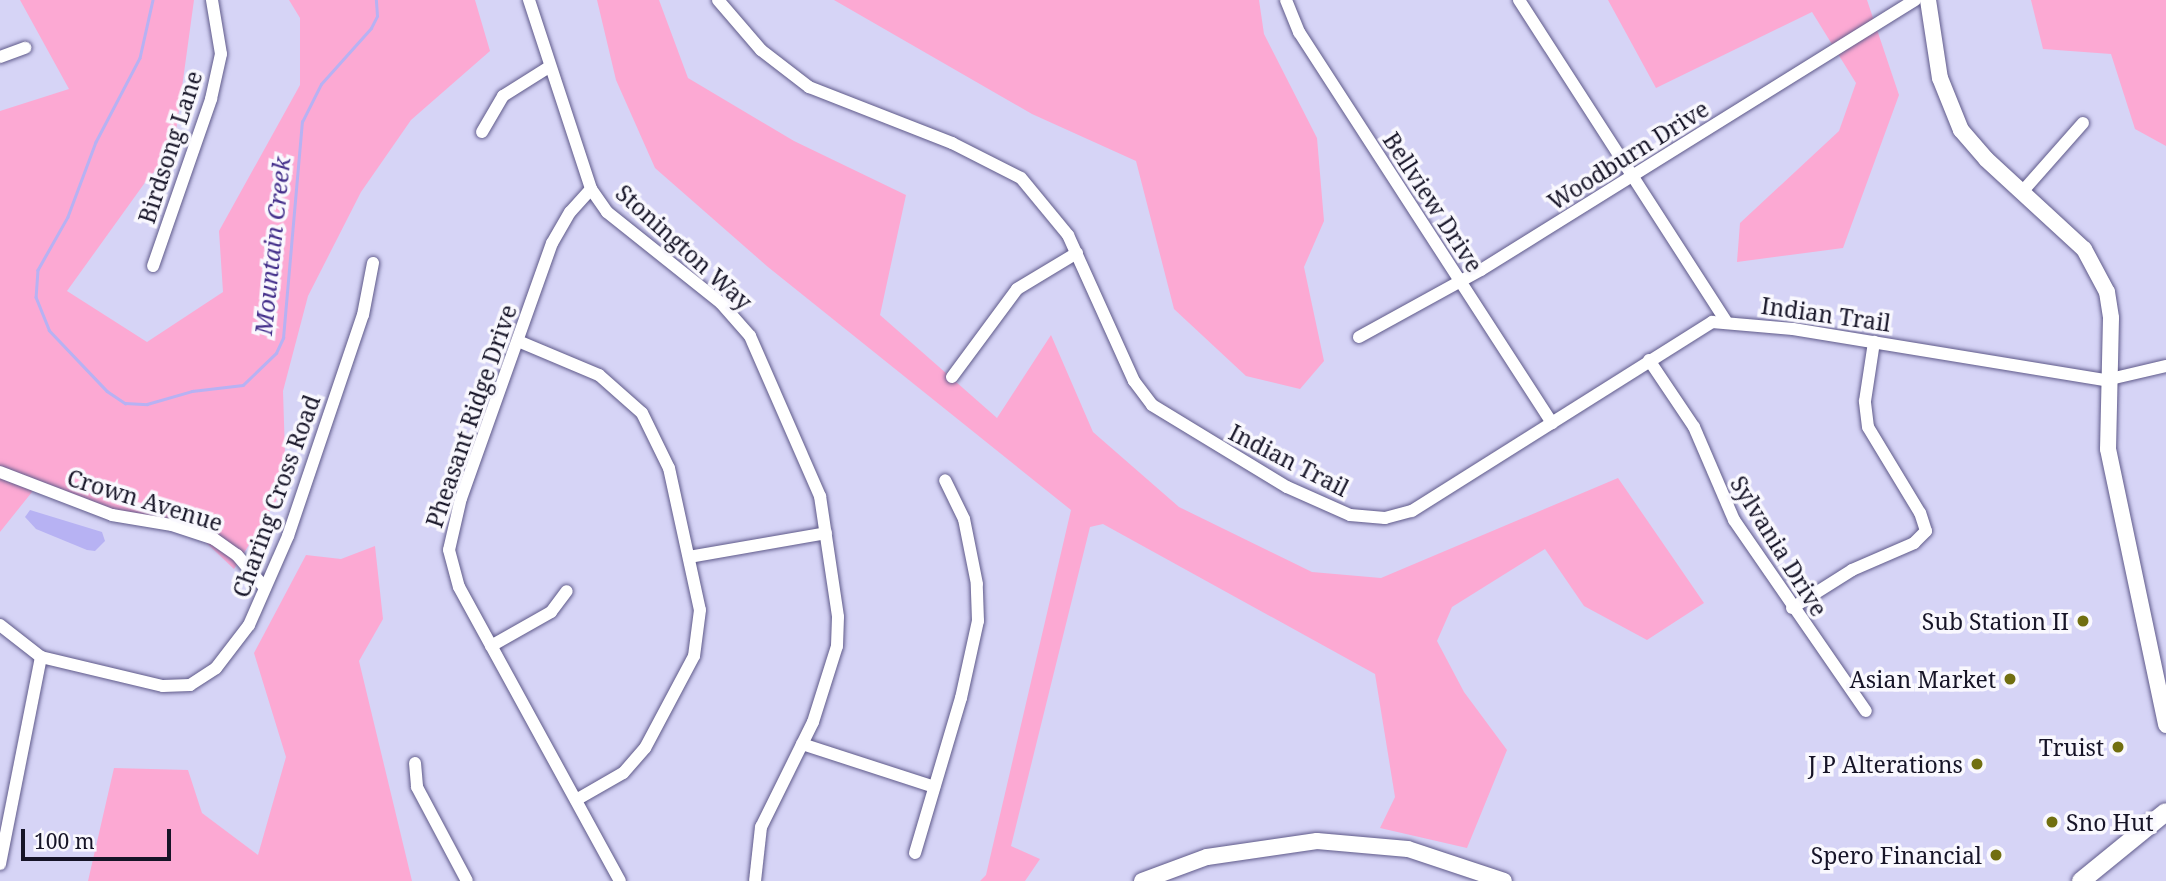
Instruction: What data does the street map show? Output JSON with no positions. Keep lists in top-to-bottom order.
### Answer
{
  "streets": {
    "street": [
      "Birdsong Lane",
      "Woodburn Drive",
      "Bellview Drive",
      "Stonington Way",
      "Indian Trail",
      "Pheasant Ridge Drive",
      "Charing Cross Road",
      "Crown Avenue",
      "Sylvania Drive"
    ]
  },
  "crossings": [
    ["Woodburn Drive", "Bellview Drive"],
    ["Bellview Drive", "Indian Trail"],
    ["Stonington Way", "Pheasant Ridge Drive"],
    ["Indian Trail", "Sylvania Drive"],
    ["Charing Cross Road", "Crown Avenue"]
  ],
  "water": ["Mountain Creek"],
  "places": [
    "Sub Station II",
    "Asian Market",
    "Truist",
    "J P Alterations",
    "Sno Hut",
    "Spero Financial"
  ],
  "scale_bar": "100 m"
}
